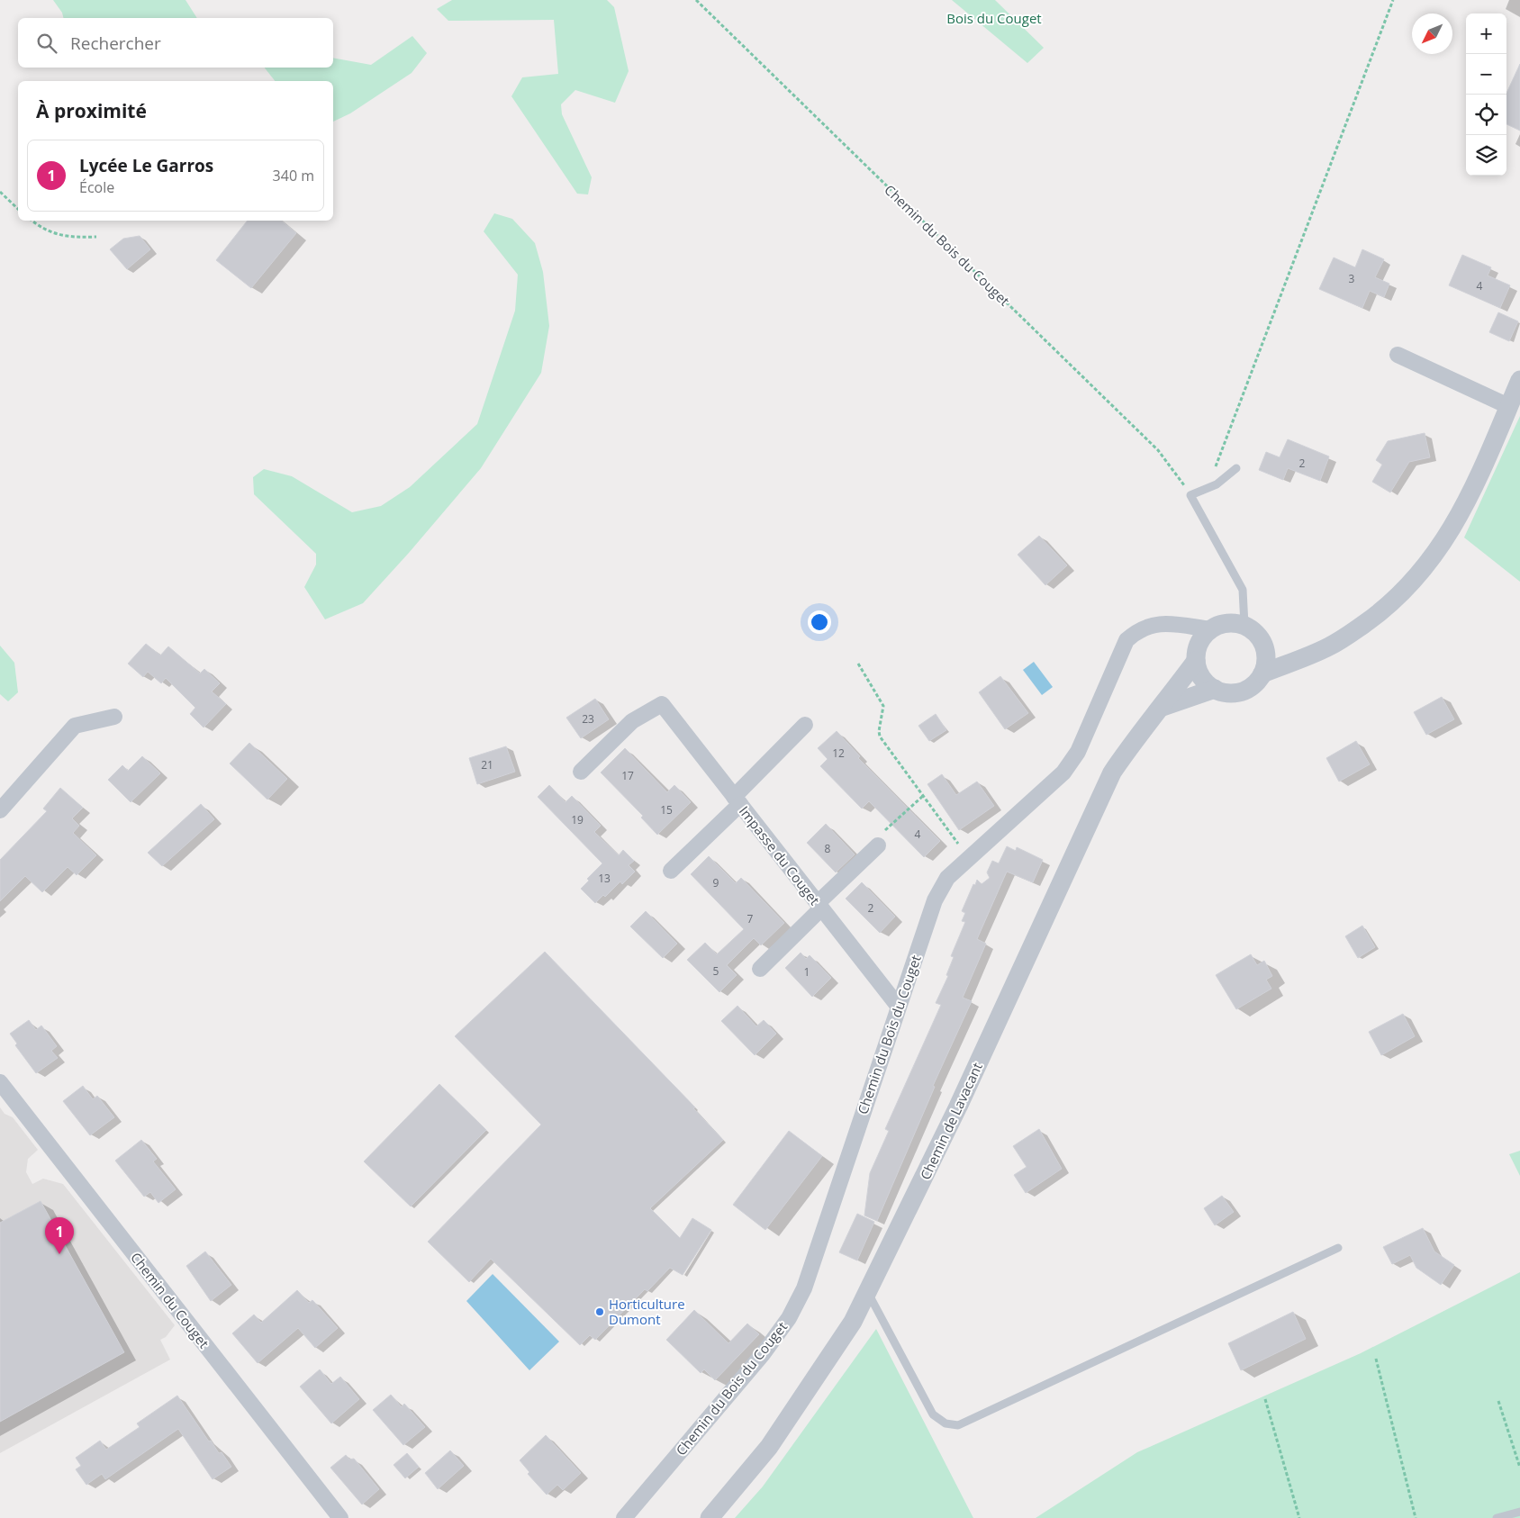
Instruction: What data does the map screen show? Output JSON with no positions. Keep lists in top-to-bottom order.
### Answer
{
  "streets": {
    "street": [
      "Chemin du Bois du Couget",
      "Impasse du Couget",
      "Chemin de Lavacant",
      "Chemin du Couget"
    ]
  },
  "crossings": [
    ["Chemin du Bois du Couget", "Impasse du Couget"],
    ["Chemin du Bois du Couget", "Chemin de Lavacant"]
  ],
  "parks": ["Bois du Couget"],
  "places": ["Horticulture Dumont"],
  "house_numbers": [
    "3",
    "4",
    "2",
    "23",
    "12",
    "21",
    "17",
    "15",
    "19",
    "4",
    "8",
    "13",
    "9",
    "2",
    "7",
    "5",
    "1"
  ],
  "north": "bottom left",
  "page": {
    "map_buttons": ["+", "−"],
    "search": "Rechercher",
    "heading": "À proximité",
    "list": [
      {
        "mark": "1",
        "name": "Lycée Le Garros",
        "note": "École",
        "value": "340 m"
      }
    ],
    "pins": "1"
  }
}
